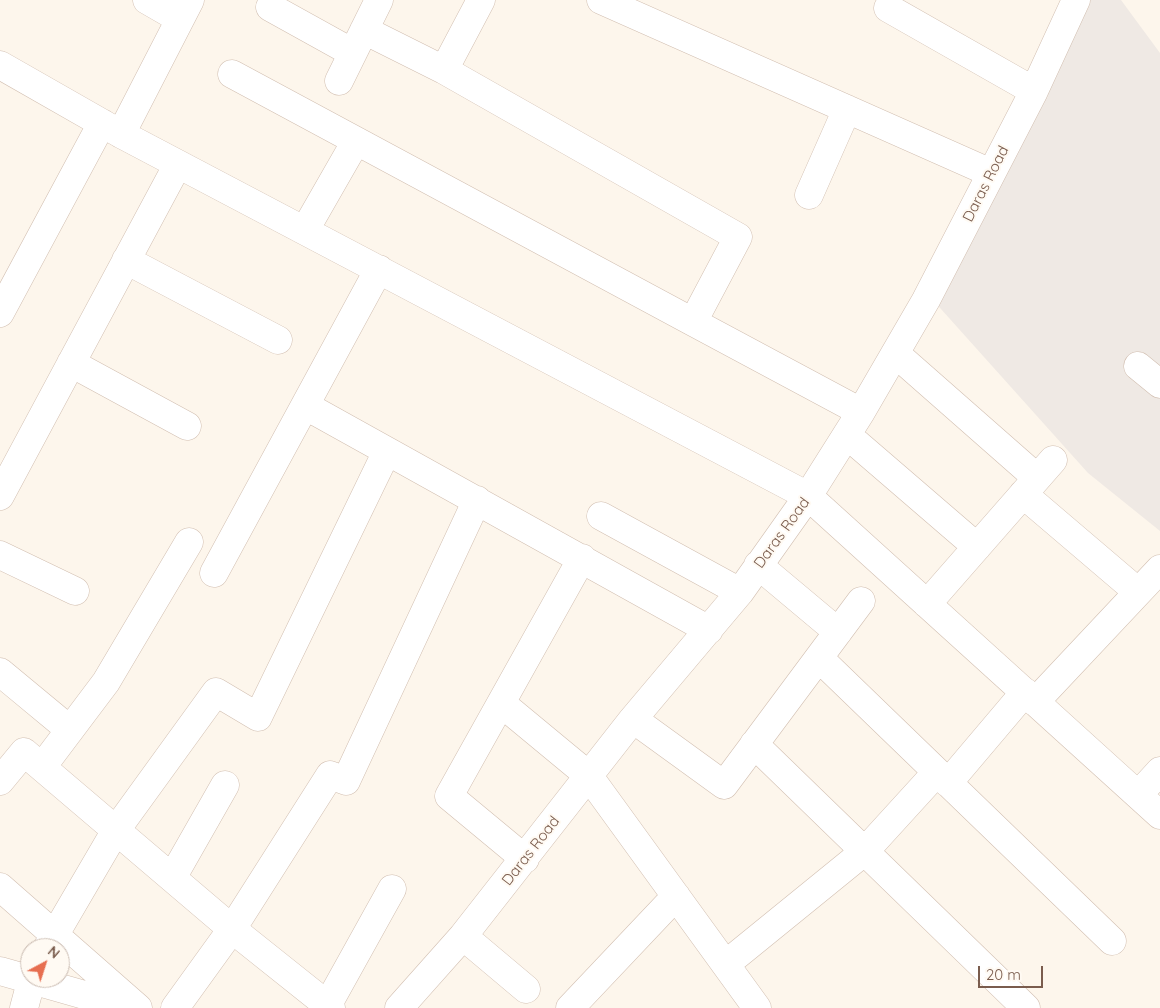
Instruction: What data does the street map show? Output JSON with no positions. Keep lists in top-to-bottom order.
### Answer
{
  "streets": {
    "street": ["Daras Road"]
  },
  "scale_bar": "20 m",
  "north": "top right"
}
